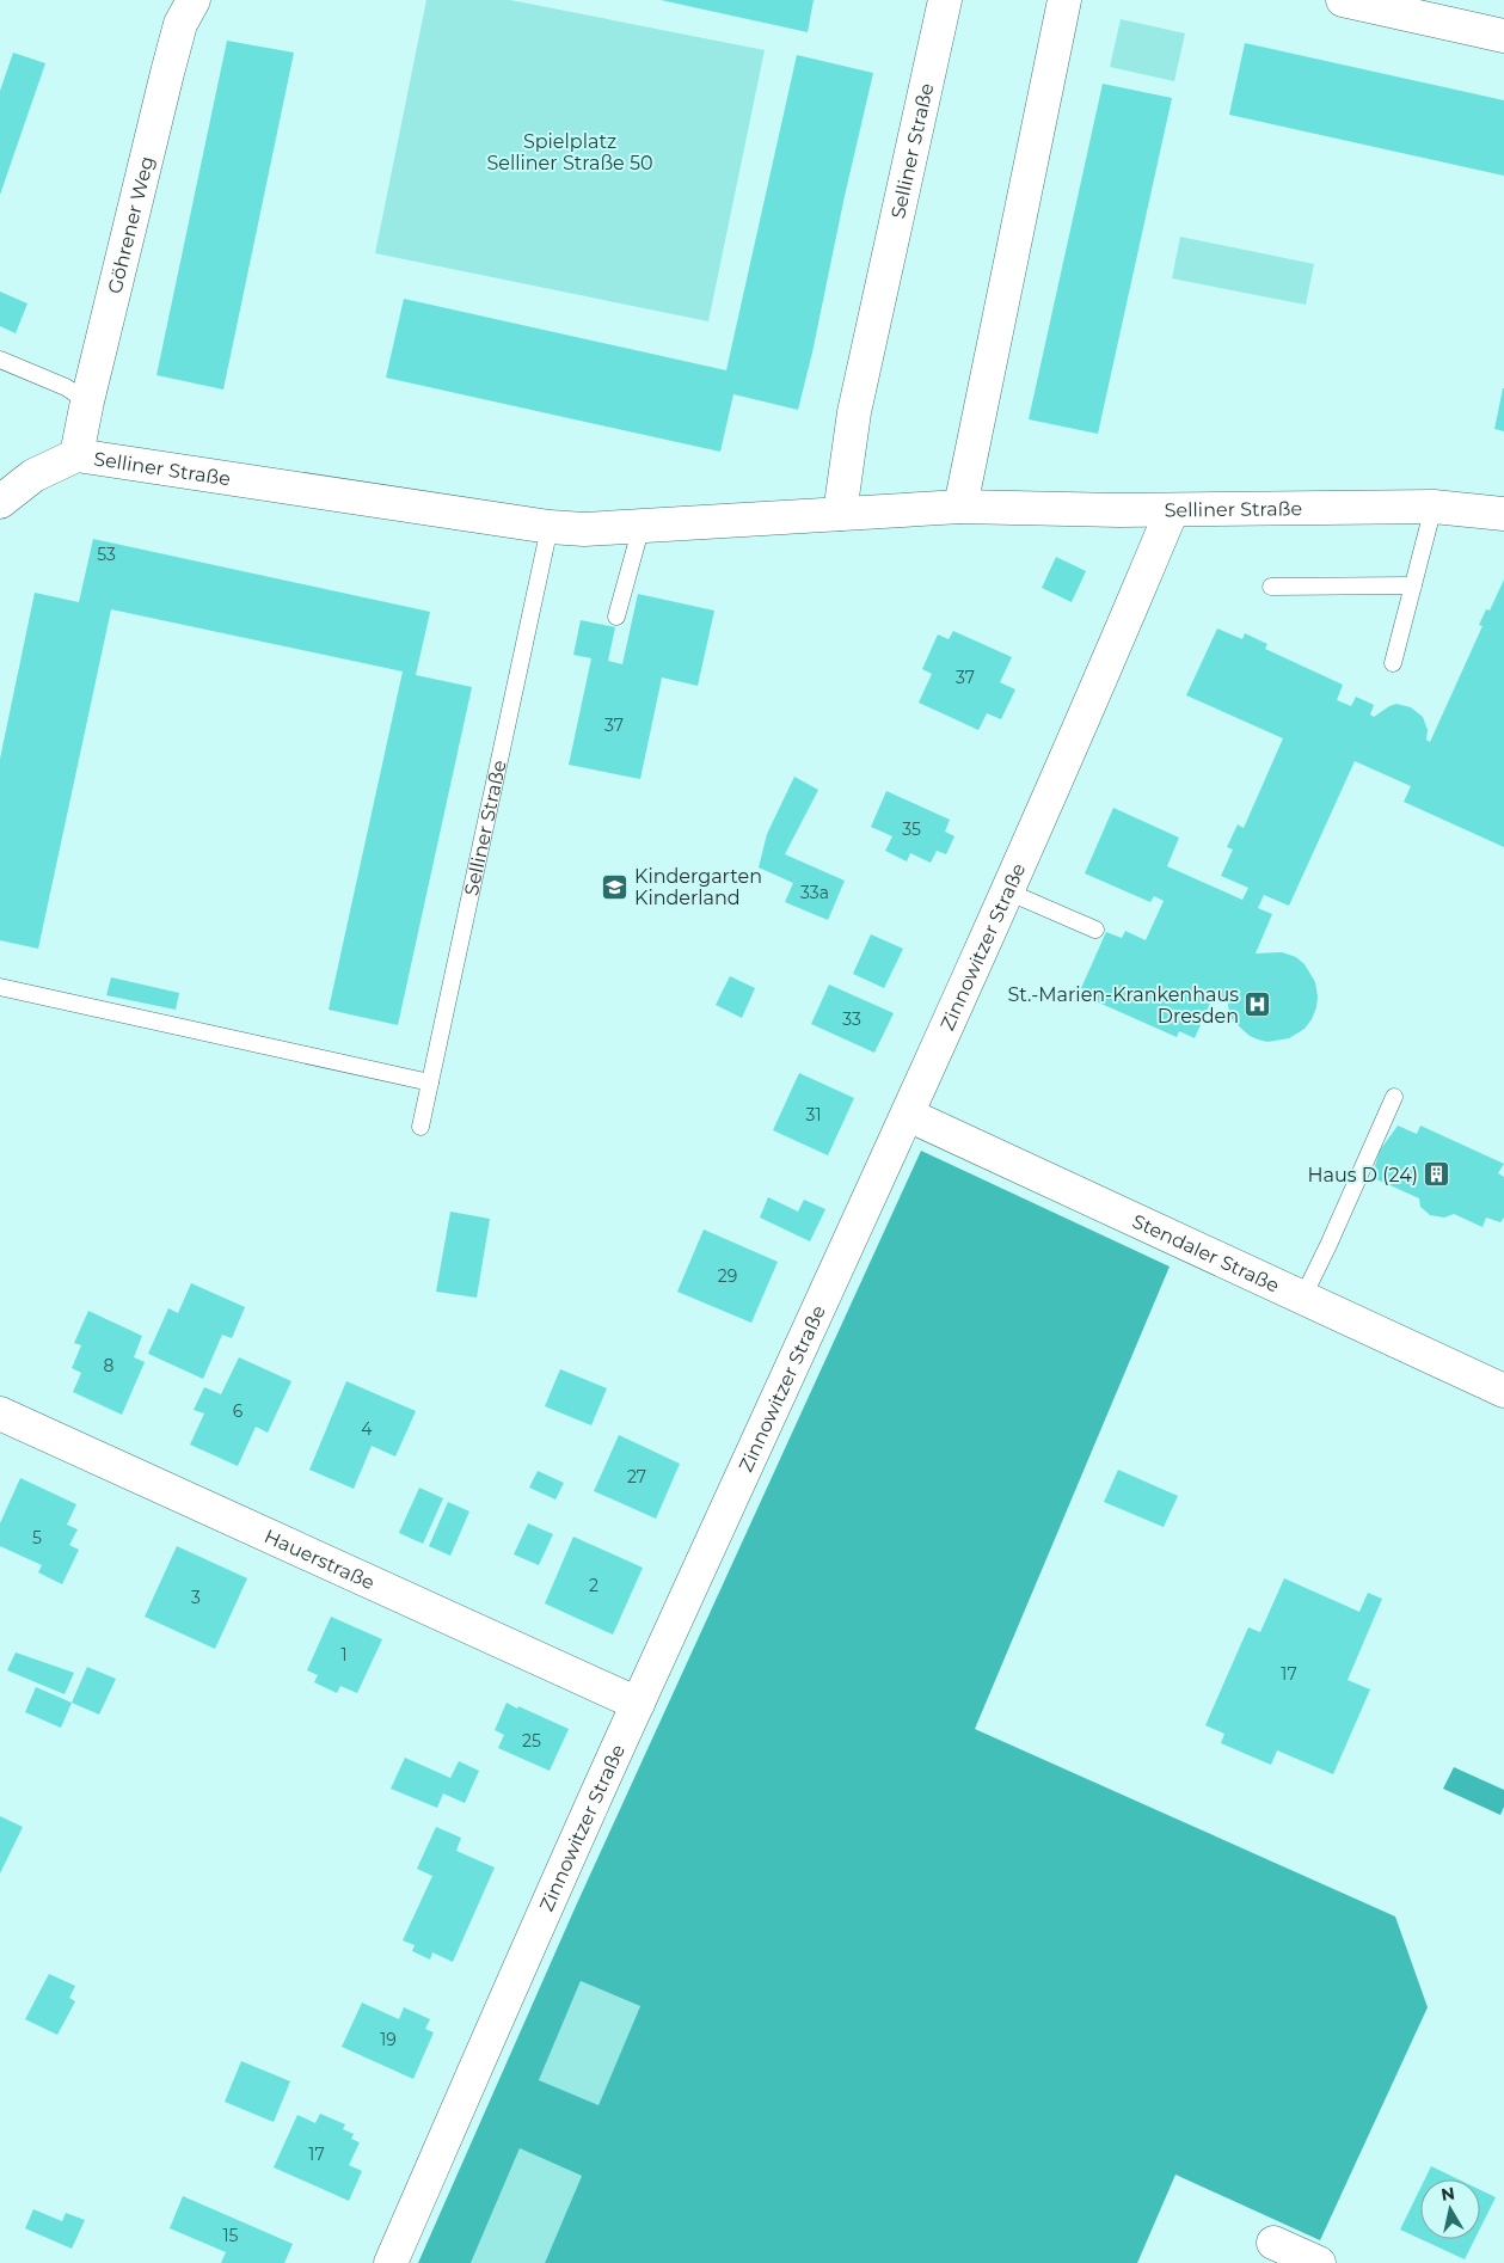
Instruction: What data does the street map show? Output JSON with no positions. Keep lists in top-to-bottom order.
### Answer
{
  "streets": {
    "street": [
      "Selliner Straße",
      "Göhrener Weg",
      "Zinnowitzer Straße",
      "Stendaler Straße",
      "Hauerstraße"
    ]
  },
  "crossings": [
    ["Selliner Straße", "Göhrener Weg"],
    ["Selliner Straße", "Zinnowitzer Straße"],
    ["Zinnowitzer Straße", "Stendaler Straße"],
    ["Zinnowitzer Straße", "Hauerstraße"]
  ],
  "parks": ["Spielplatz Selliner Straße 50"],
  "places": {
    "school or university": ["Kindergarten Kinderland"],
    "hospital": ["St.-Marien-Krankenhaus Dresden"],
    "building": ["Haus D (24)"]
  },
  "house_numbers": [
    "53",
    "37",
    "37",
    "35",
    "33a",
    "33",
    "31",
    "29",
    "8",
    "6",
    "4",
    "27",
    "5",
    "2",
    "3",
    "1",
    "17",
    "25",
    "19",
    "17",
    "15"
  ],
  "north": "top"
}
